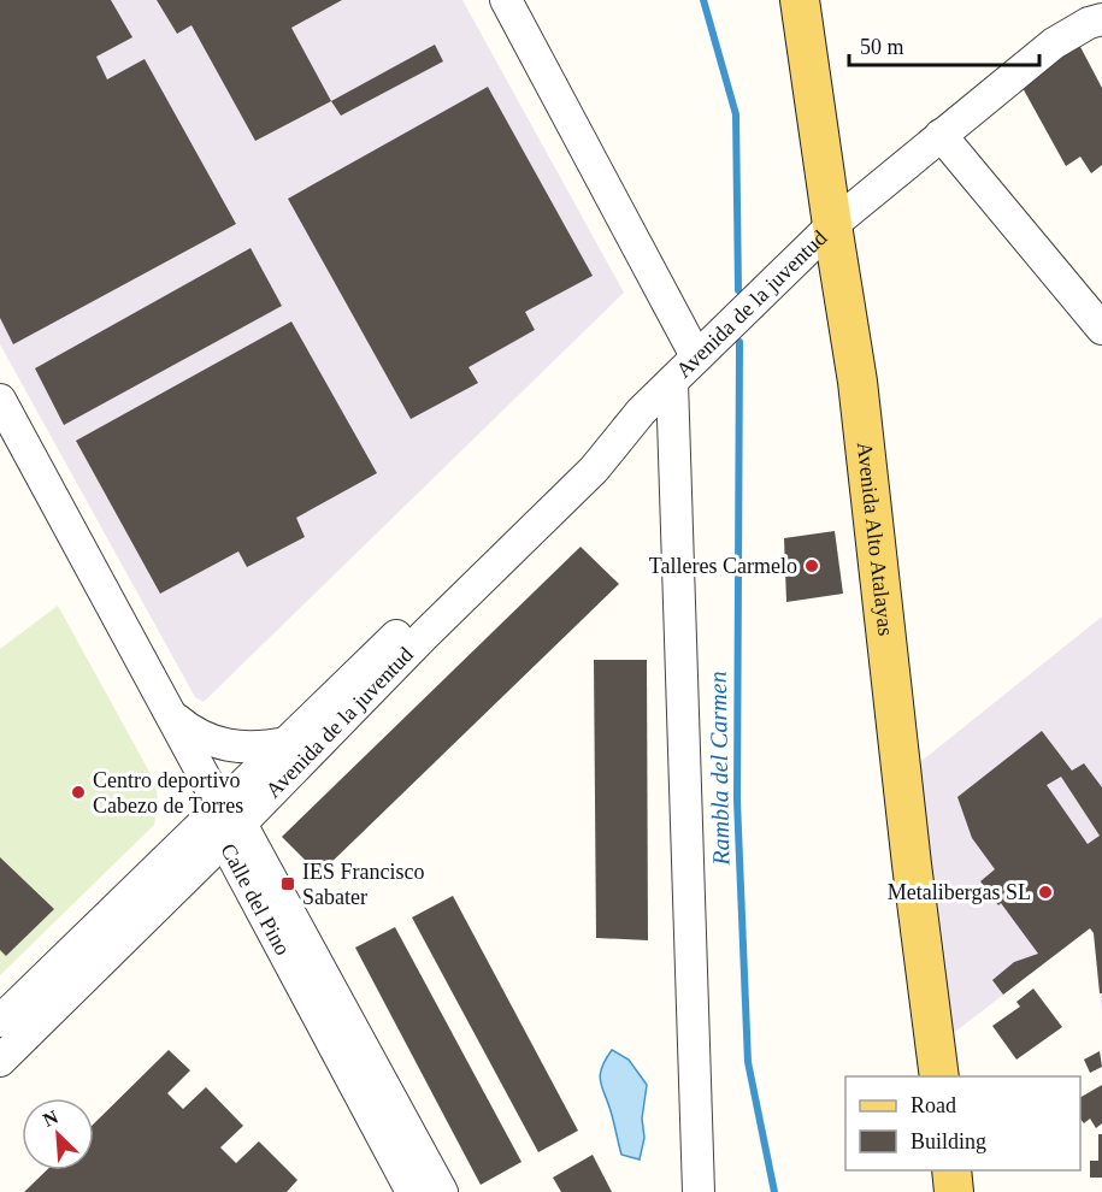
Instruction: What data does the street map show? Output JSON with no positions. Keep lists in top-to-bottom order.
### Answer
{
  "streets": {
    "main road": ["Avenida Alto Atalayas"],
    "street": ["Avenida de la juventud", "Calle del Pino"]
  },
  "crossings": [
    ["Avenida de la juventud", "Avenida Alto Atalayas"],
    ["Avenida de la juventud", "Calle del Pino"]
  ],
  "water": ["Rambla del Carmen"],
  "places": {
    "other": ["Talleres Carmelo", "Centro deportivo Cabezo de Torres", "Metalibergas SL"],
    "transit": ["IES Francisco Sabater"]
  },
  "legend": ["Road", "Building"],
  "scale_bar": "50 m",
  "north": "top left"
}
